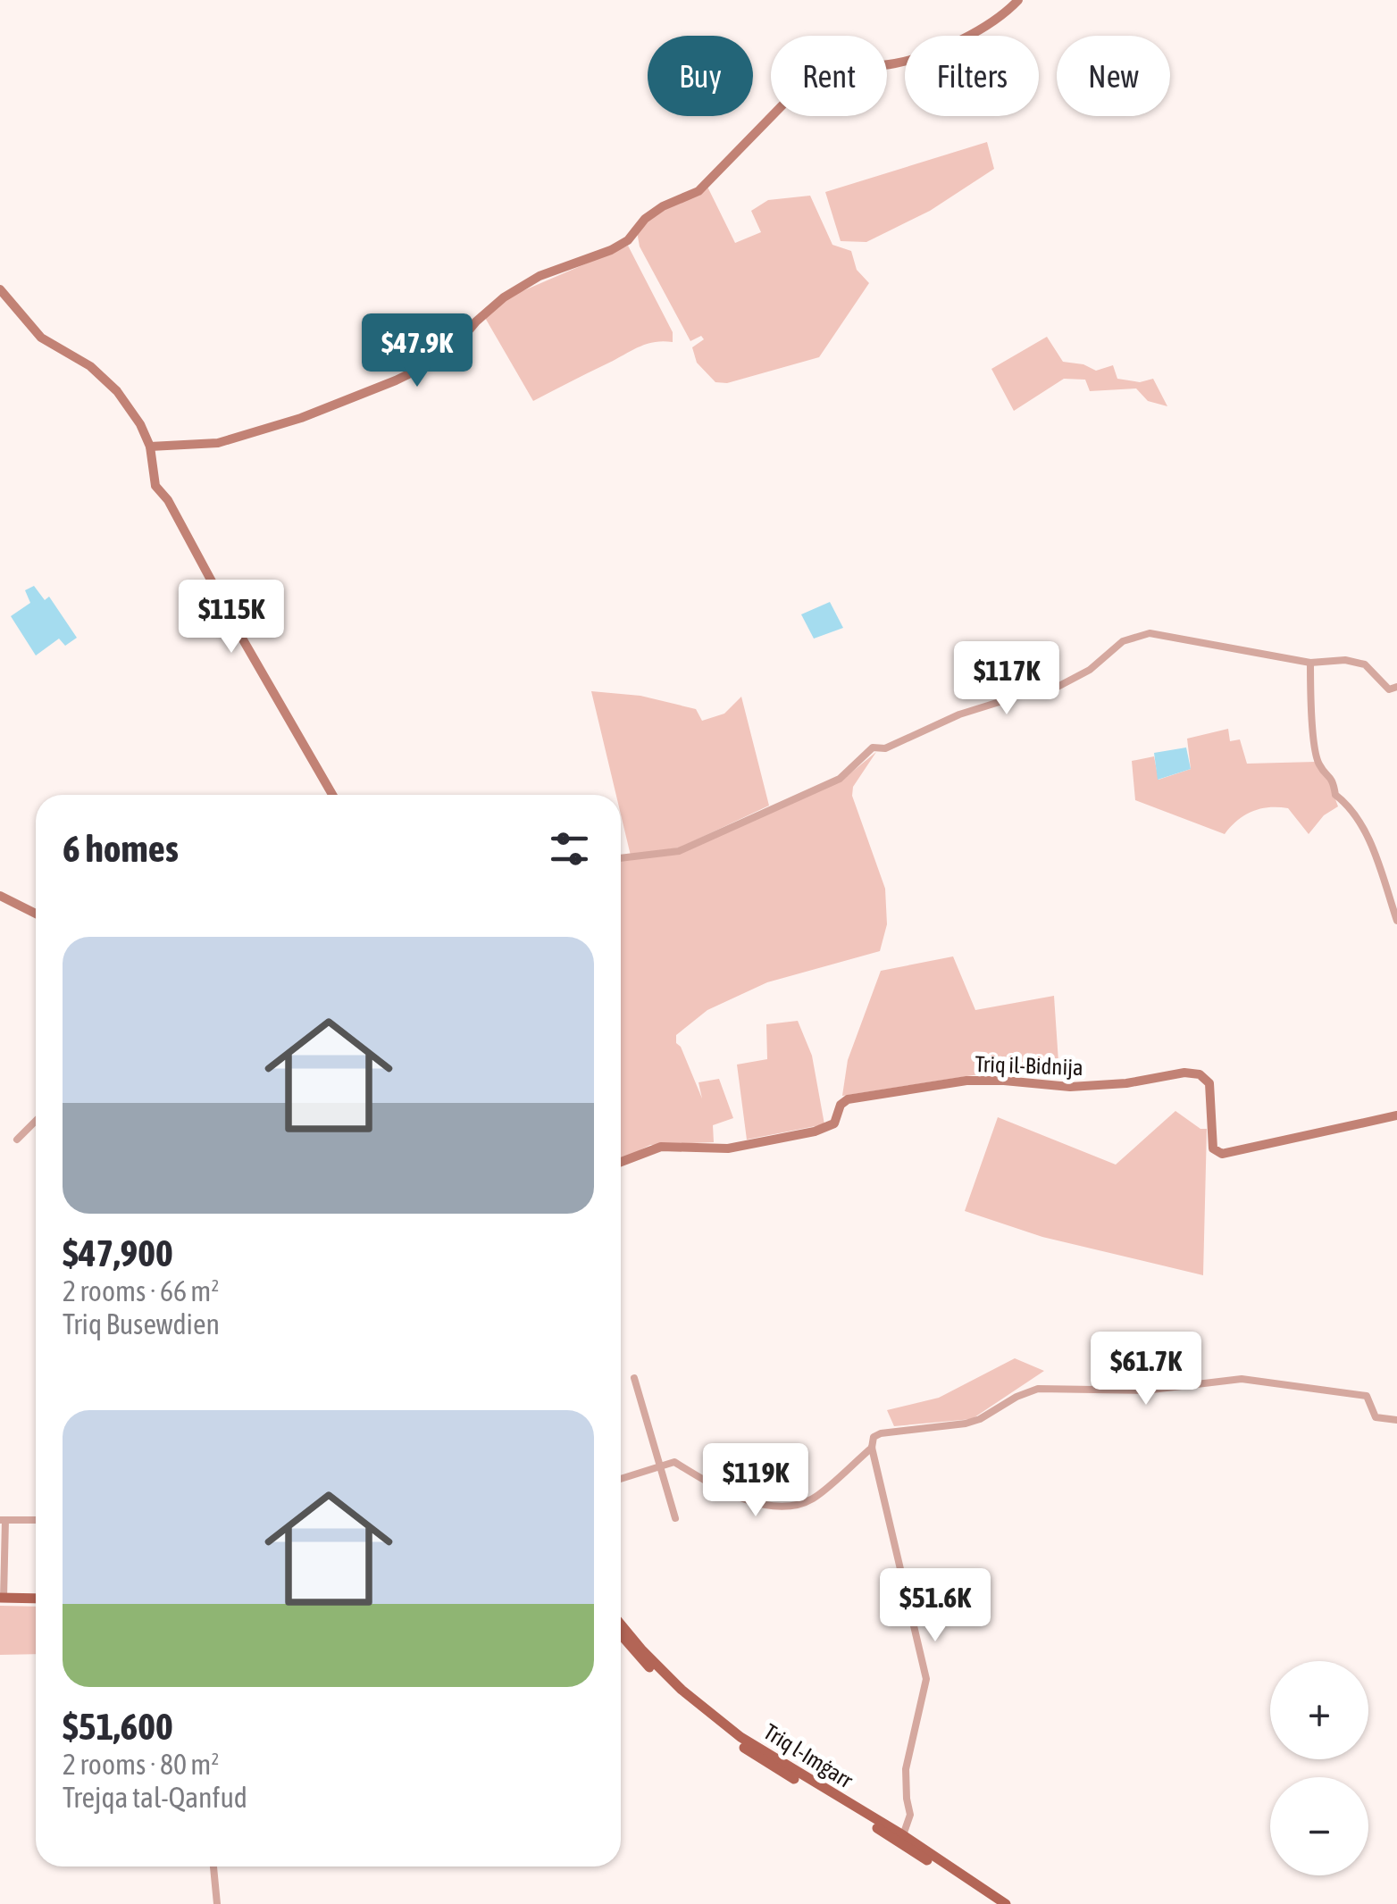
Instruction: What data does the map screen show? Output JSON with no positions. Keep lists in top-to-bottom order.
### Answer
{
  "streets": {
    "main road": ["Triq l-Imġarr"],
    "street": ["Triq il-Bidnija"]
  },
  "page": {
    "chip": [
      "Buy",
      "Rent",
      "Filters",
      "New"
    ],
    "price": [
      "$47.9K",
      "$115K",
      "$117K",
      "$61.7K",
      "$119K",
      "$51.6K"
    ],
    "heading": "6 homes",
    "list": [
      {
        "name": "$47,900",
        "note": "2 rooms · 66 m² · Triq Busewdien"
      },
      {
        "name": "$51,600",
        "note": "2 rooms · 80 m² · Trejqa tal-Qanfud"
      }
    ],
    "map_buttons": ["+", "−"]
  }
}
